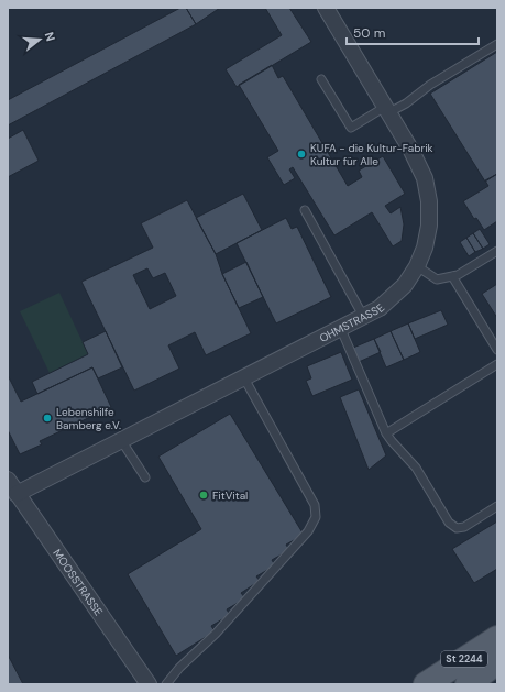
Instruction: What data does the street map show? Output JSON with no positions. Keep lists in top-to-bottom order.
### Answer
{
  "streets": {
    "main road": ["St 2244"],
    "street": ["OHMSTRASSE", "MOOSSTRASSE"]
  },
  "crossings": [
    ["OHMSTRASSE", "MOOSSTRASSE"]
  ],
  "places": ["KUFA - die Kultur-Fabrik Kultur für Alle", "Lebenshilfe Bamberg e.V.", "FitVital"],
  "scale_bar": "50 m",
  "north": "right"
}
